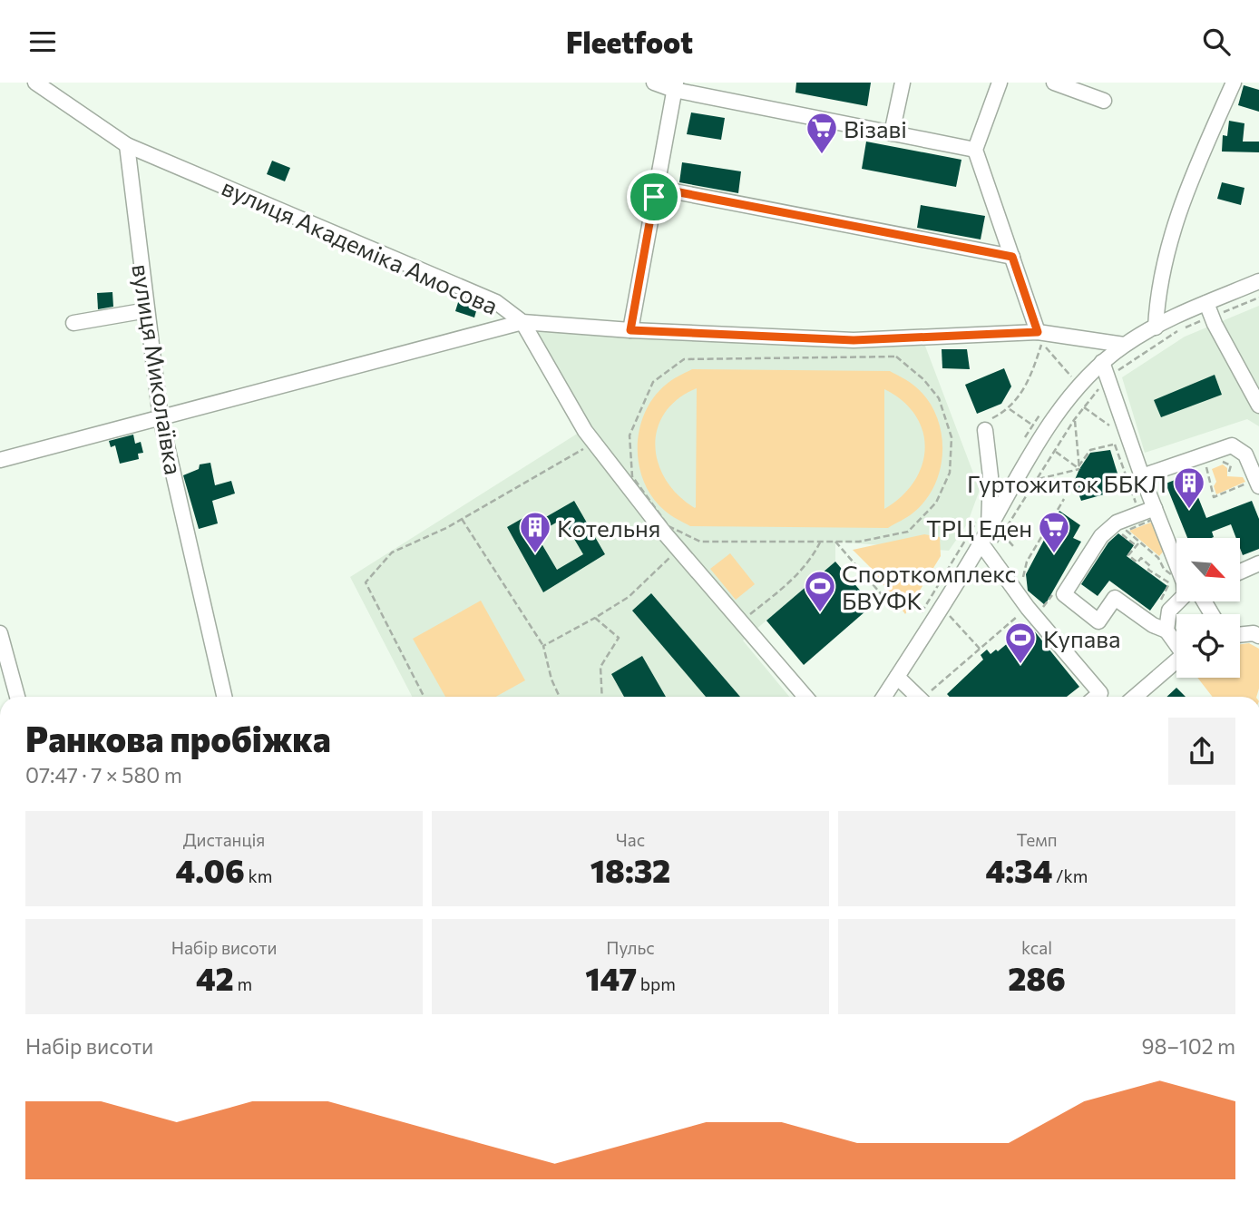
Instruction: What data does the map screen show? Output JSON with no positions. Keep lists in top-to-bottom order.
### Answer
{
  "streets": {
    "street": ["вулиця Академіка Амосова", "вулиця Миколаївка"]
  },
  "crossings": [
    ["вулиця Академіка Амосова", "вулиця Миколаївка"]
  ],
  "places": {
    "supermarket": ["Візаві", "ТРЦ Еден"],
    "building": ["Гуртожиток ББКЛ", "Котельня"],
    "sports": ["Спорткомплекс БВУФК", "Купава"]
  },
  "north": "bottom right",
  "page": {
    "header": "Fleetfoot",
    "heading": ["Ранкова пробіжка", "07:47 · 7 × 580 m"],
    "stats": [
      ["Дистанція", "4.06 km"],
      ["Час", "18:32"],
      ["Темп", "4:34 /km"],
      ["Набір висоти", "42 m"],
      ["Пульс", "147 bpm"],
      ["kcal", "286"]
    ],
    "chart": ["Набір висоти", "98–102 m"]
  }
}
